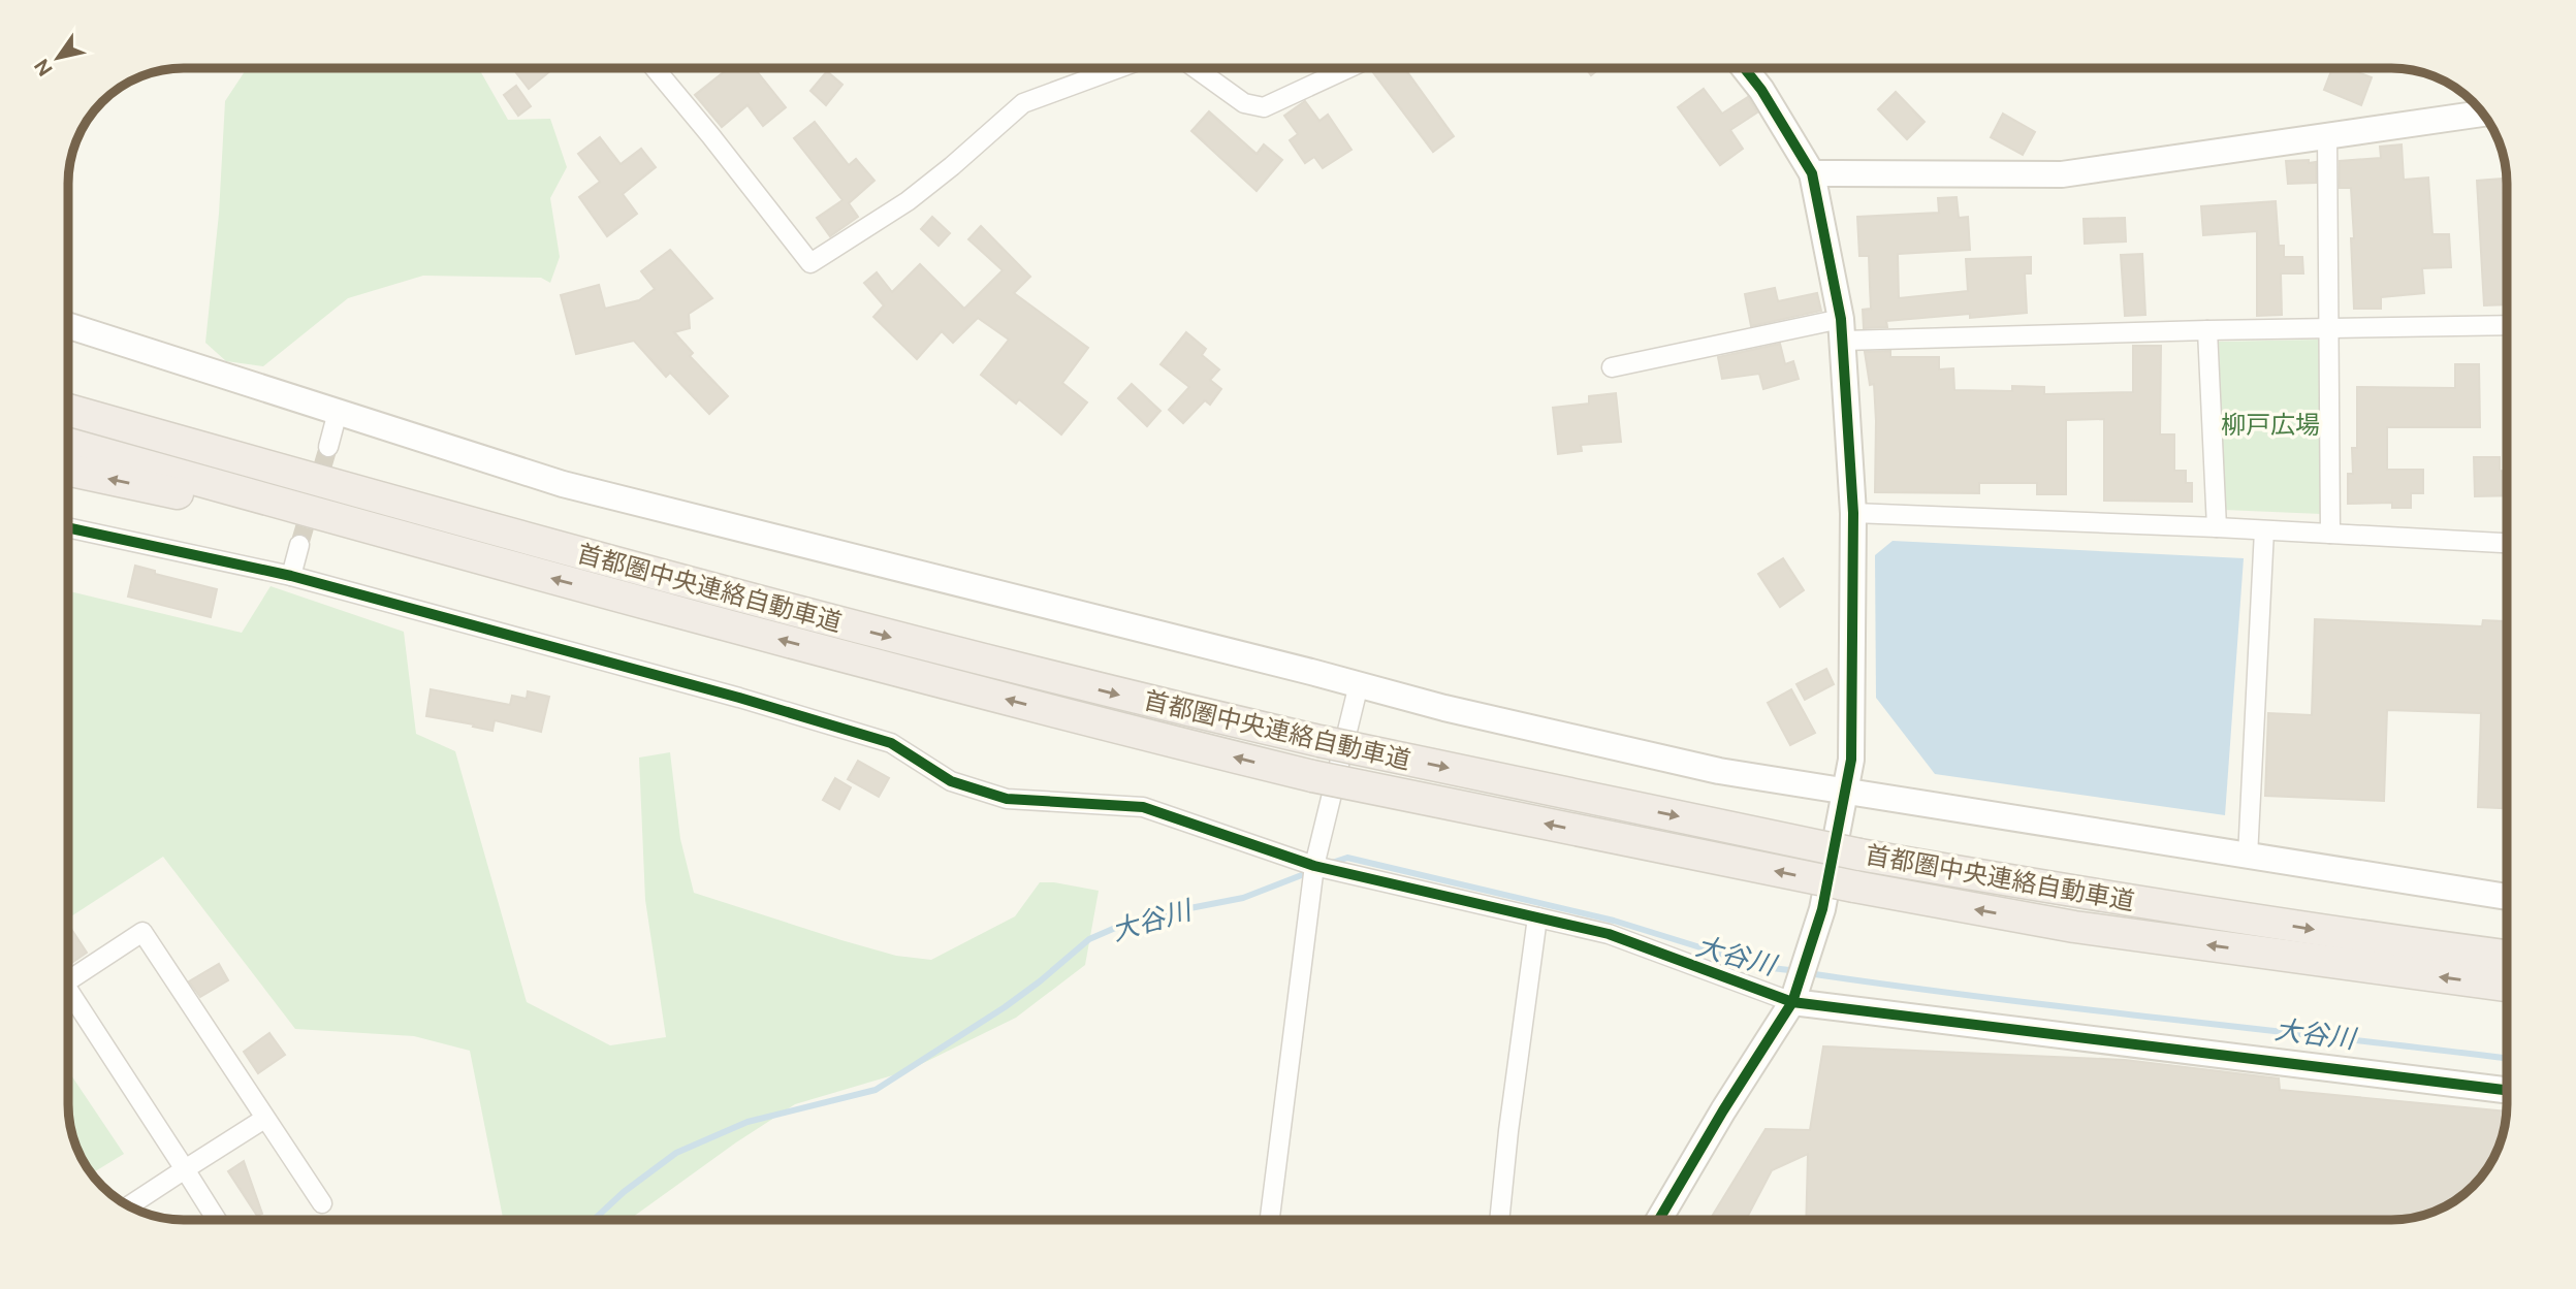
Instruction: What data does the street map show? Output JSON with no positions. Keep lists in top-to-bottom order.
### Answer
{
  "streets": {
    "highway": ["首都圏中央連絡自動車道"]
  },
  "water": ["大谷川"],
  "parks": ["柳戸広場"],
  "north": "bottom left"
}
